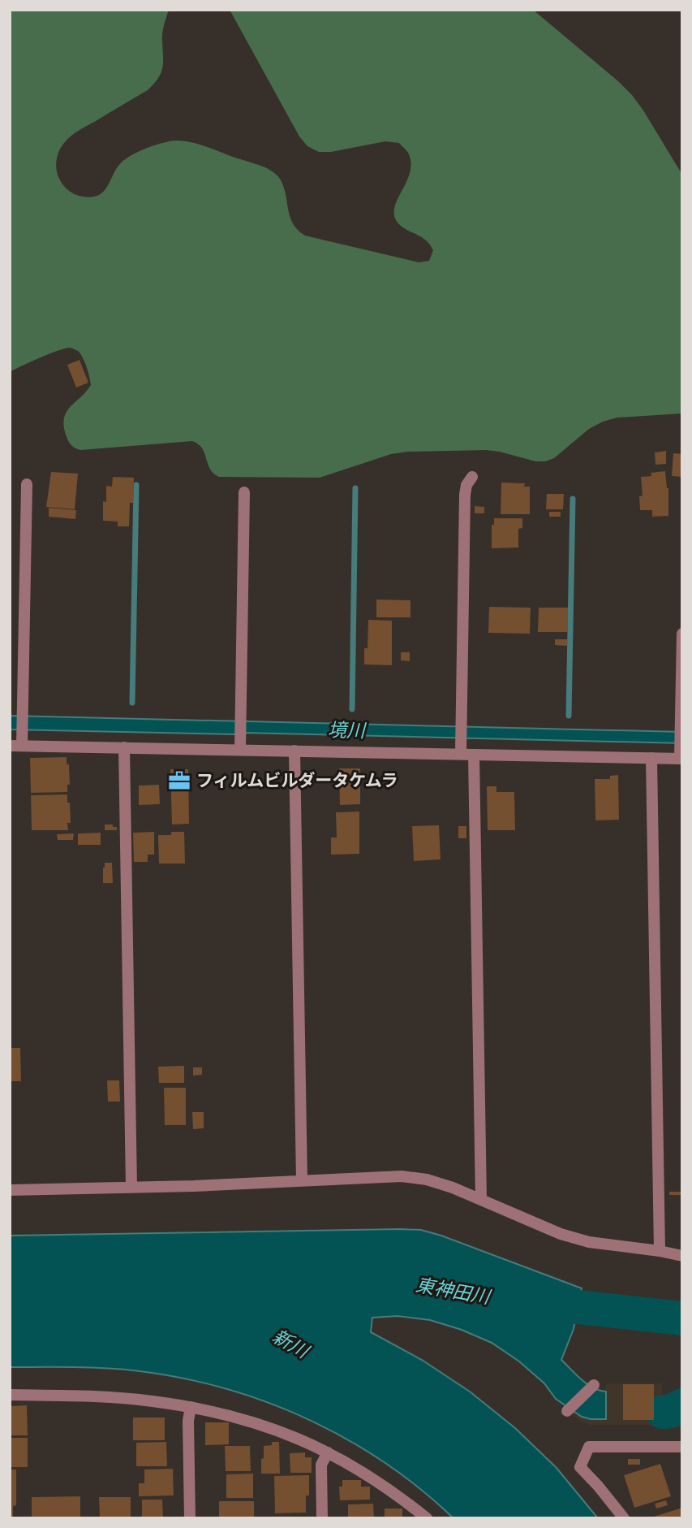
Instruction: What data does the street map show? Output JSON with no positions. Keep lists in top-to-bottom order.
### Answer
{
  "water": ["境川", "東神田川", "新川"],
  "places": {
    "office": ["フィルムビルダータケムラ"]
  }
}
